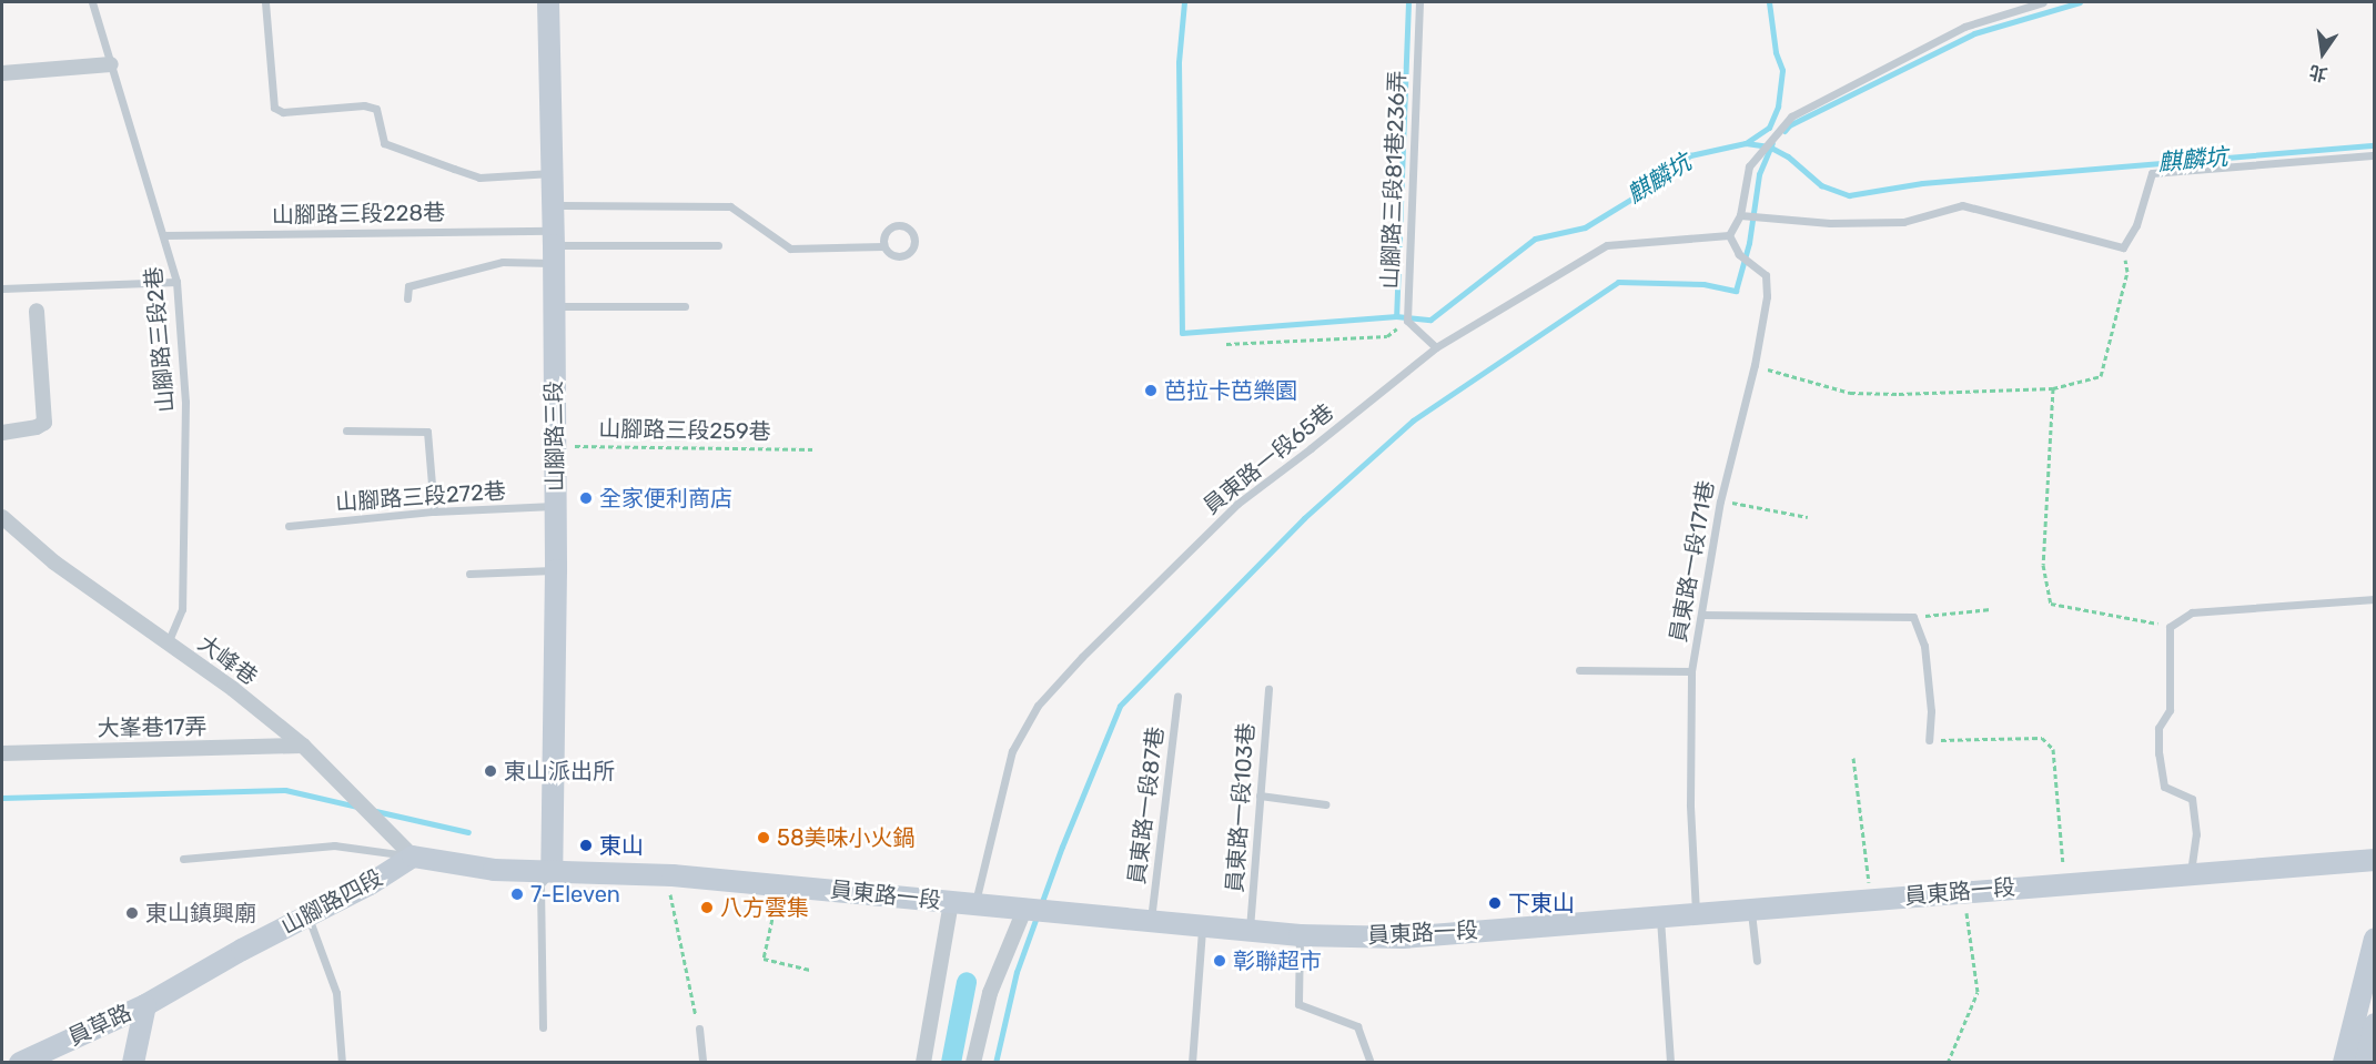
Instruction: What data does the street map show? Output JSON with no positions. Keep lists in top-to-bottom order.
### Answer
{
  "streets": {
    "main road": [
      "山腳路三段",
      "員東路一段",
      "山腳路四段",
      "員草路"
    ],
    "street": ["大峰巷", "大峯巷17弄"],
    "lane": [
      "山腳路三段81巷236弄",
      "山腳路三段228巷",
      "山腳路三段2巷",
      "員東路一段65巷",
      "山腳路三段272巷",
      "員東路一段171巷",
      "員東路一段87巷",
      "員東路一段103巷"
    ],
    "path": ["山腳路三段259巷"]
  },
  "crossings": [
    ["山腳路三段81巷236弄", "員東路一段65巷"],
    ["山腳路三段228巷", "山腳路三段2巷"],
    ["山腳路三段228巷", "山腳路三段"],
    ["山腳路三段2巷", "大峰巷"],
    ["山腳路三段259巷", "山腳路三段"],
    ["山腳路三段", "山腳路三段272巷"],
    ["山腳路三段", "員東路一段"],
    ["員東路一段65巷", "員東路一段171巷"],
    ["員東路一段65巷", "員東路一段"],
    ["員東路一段171巷", "員東路一段"],
    ["大峰巷", "大峯巷17弄"],
    ["大峰巷", "山腳路四段"],
    ["員東路一段87巷", "員東路一段"],
    ["員東路一段103巷", "員東路一段"],
    ["山腳路四段", "員草路"]
  ],
  "water": ["麒麟坑"],
  "places": [
    "芭拉卡芭樂園",
    "全家便利商店",
    "東山派出所",
    "58美味小火鍋",
    "東山",
    "7-Eleven",
    "下東山",
    "八方雲集",
    "東山鎮興廟",
    "彰聯超市"
  ],
  "north": "bottom"
}
